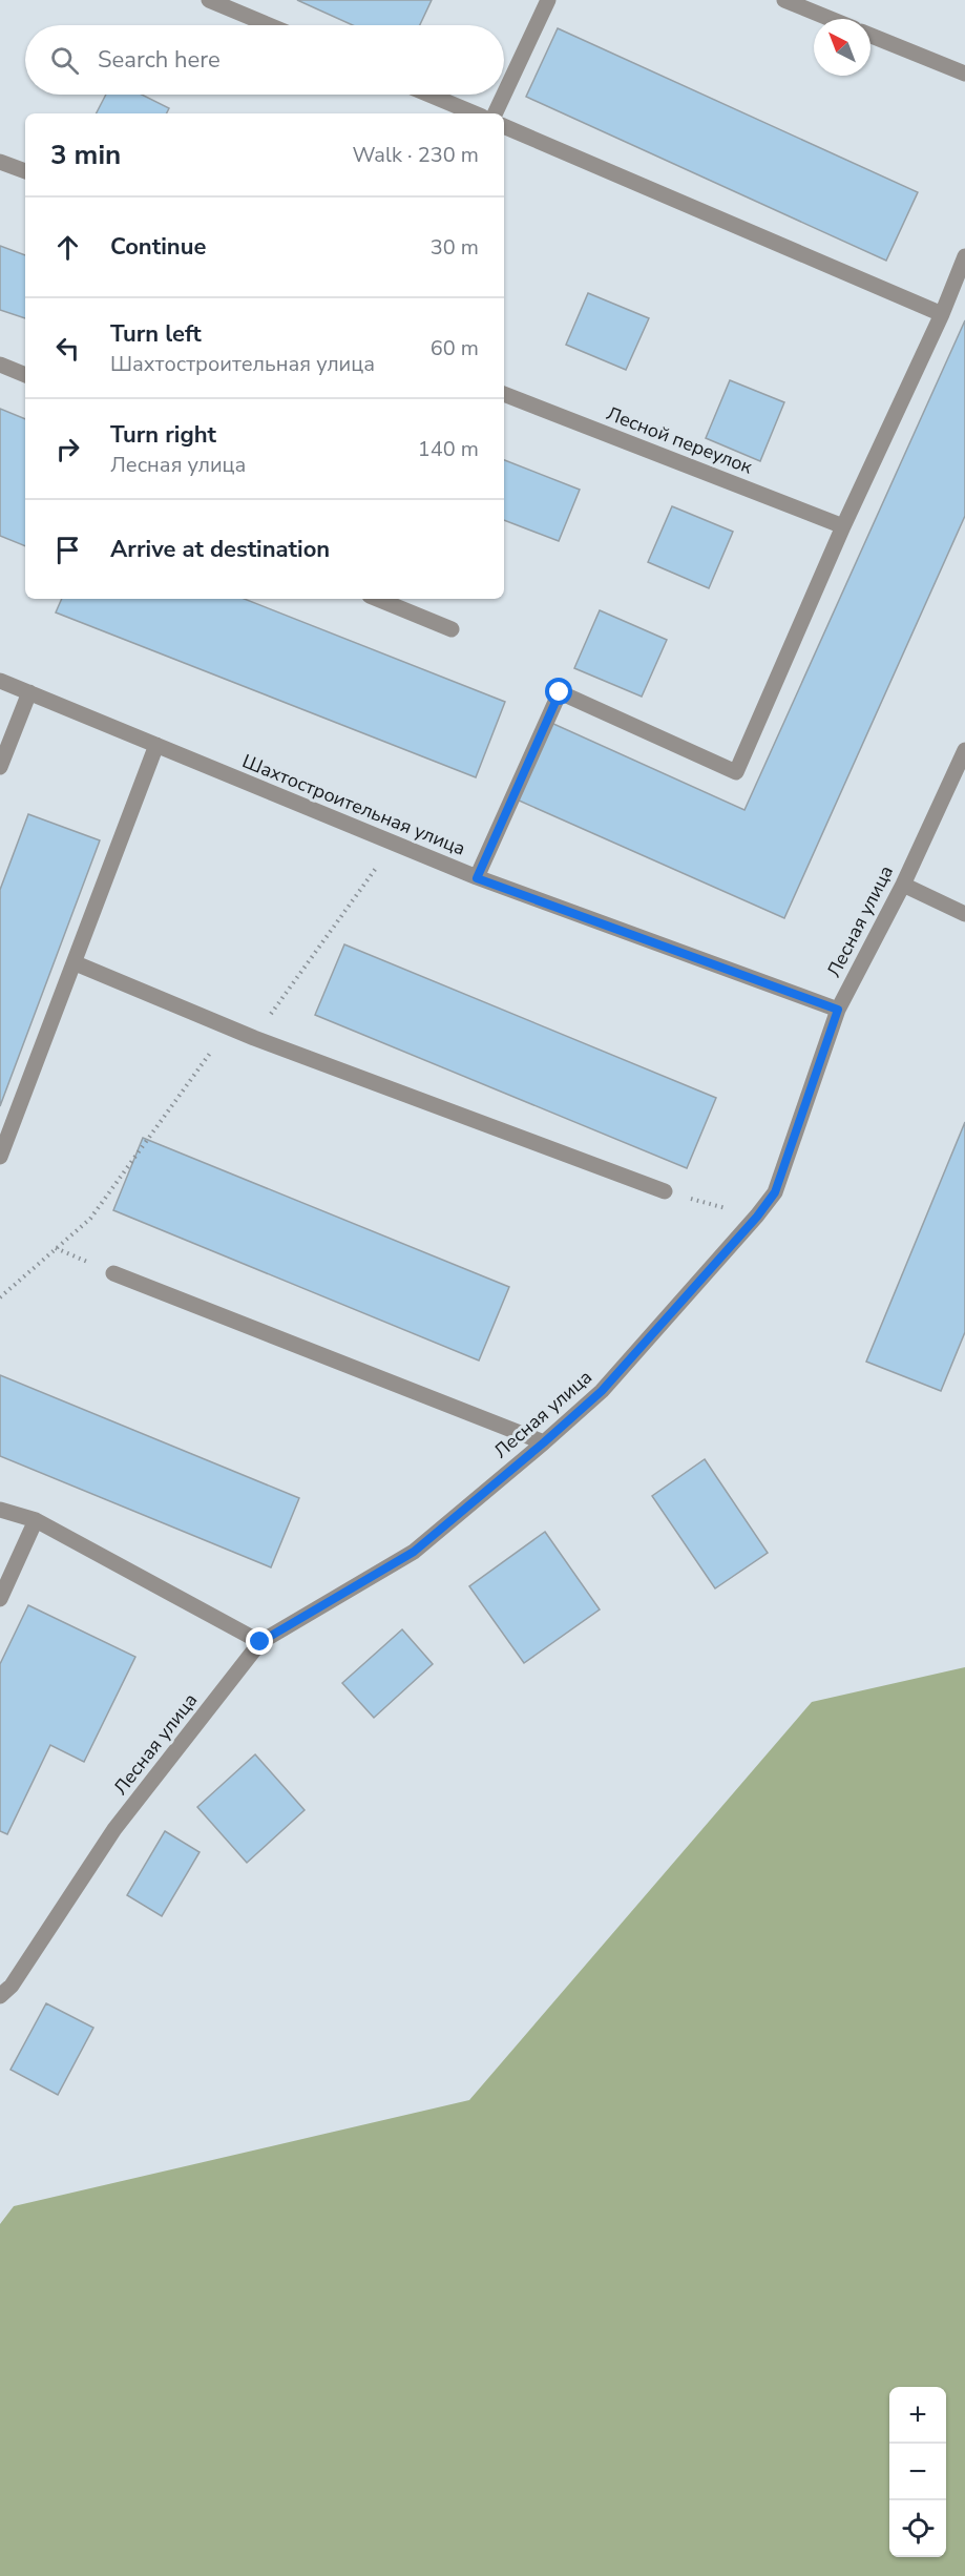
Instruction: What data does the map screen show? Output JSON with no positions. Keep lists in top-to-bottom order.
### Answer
{
  "streets": {
    "street": ["Лесной переулок", "Шахтостроительная улица", "Лесная улица"]
  },
  "crossings": [
    ["Шахтостроительная улица", "Лесная улица"]
  ],
  "north": "top left",
  "page": {
    "search": "Search here",
    "heading": ["3 min", "Walk · 230 m"],
    "list": [
      ["Continue", "30 m"],
      ["Turn left", "Шахтостроительная улица", "60 m"],
      ["Turn right", "Лесная улица", "140 m"],
      "Arrive at destination"
    ],
    "map_buttons": ["+", "−"]
  }
}
